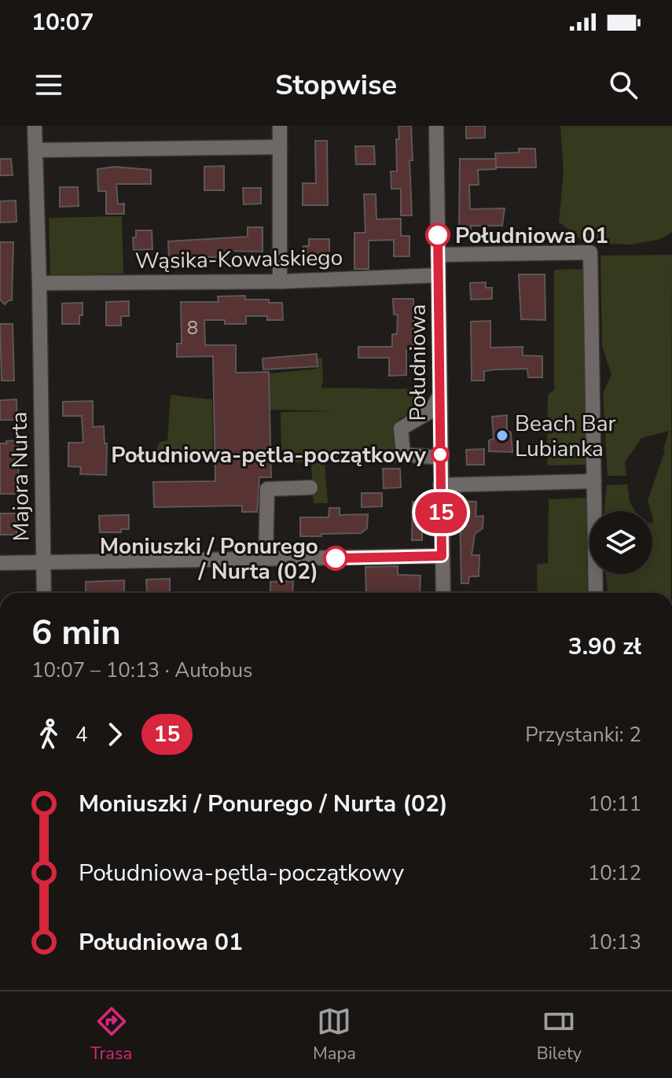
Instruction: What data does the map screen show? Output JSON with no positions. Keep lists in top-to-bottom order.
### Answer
{
  "streets": {
    "street": ["Wąsika-Kowalskiego", "Południowa", "Majora Nurta"]
  },
  "crossings": [
    ["Wąsika-Kowalskiego", "Południowa"],
    ["Wąsika-Kowalskiego", "Majora Nurta"]
  ],
  "places": [
    "Południowa 01",
    "Beach Bar Lubianka",
    "Południowa-pętla-początkowy",
    "Moniuszki / Ponurego / Nurta (02)"
  ],
  "lines": ["bus line 15"],
  "house_numbers": ["8"],
  "page": {
    "status": "10:07",
    "header": "Stopwise",
    "on_map": "15",
    "heading": ["6 min", "10:07 – 10:13 · Autobus", "3.90 zł"],
    "legs": ["4", "15", "Przystanki: 2"],
    "list": [
      {
        "name": "Moniuszki / Ponurego / Nurta (02)",
        "value": "10:11"
      },
      {
        "name": "Południowa-pętla-początkowy",
        "value": "10:12"
      },
      {
        "name": "Południowa 01",
        "value": "10:13"
      }
    ],
    "tabs": ["Trasa", "Mapa", "Bilety"]
  }
}
